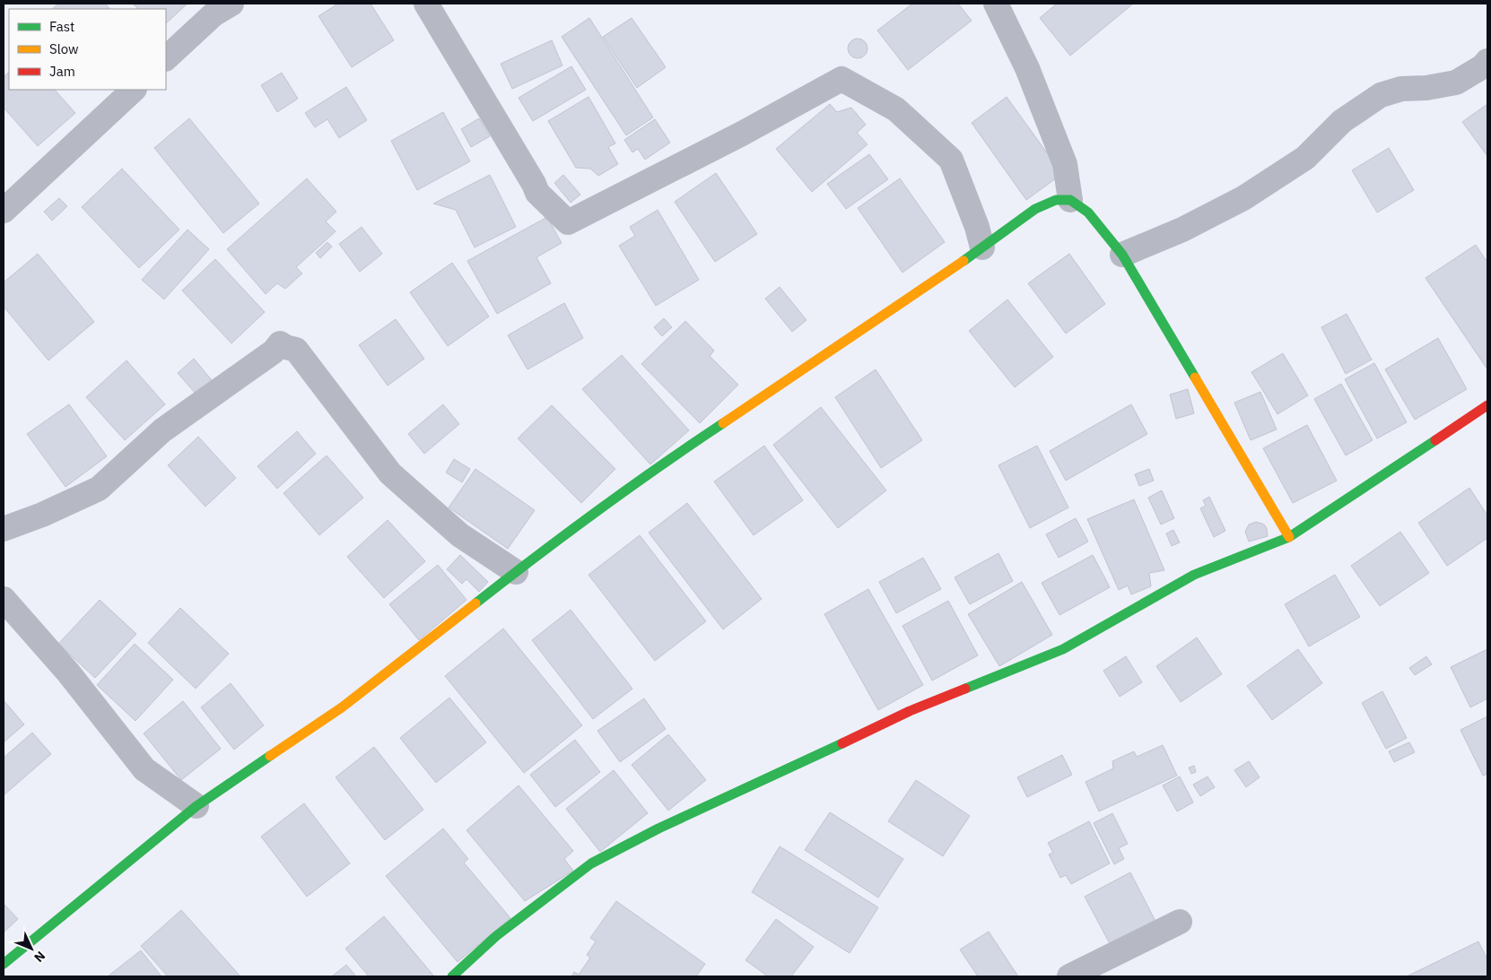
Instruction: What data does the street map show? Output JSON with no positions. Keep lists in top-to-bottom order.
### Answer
{
  "legend": ["Fast", "Slow", "Jam"],
  "north": "bottom right"
}
